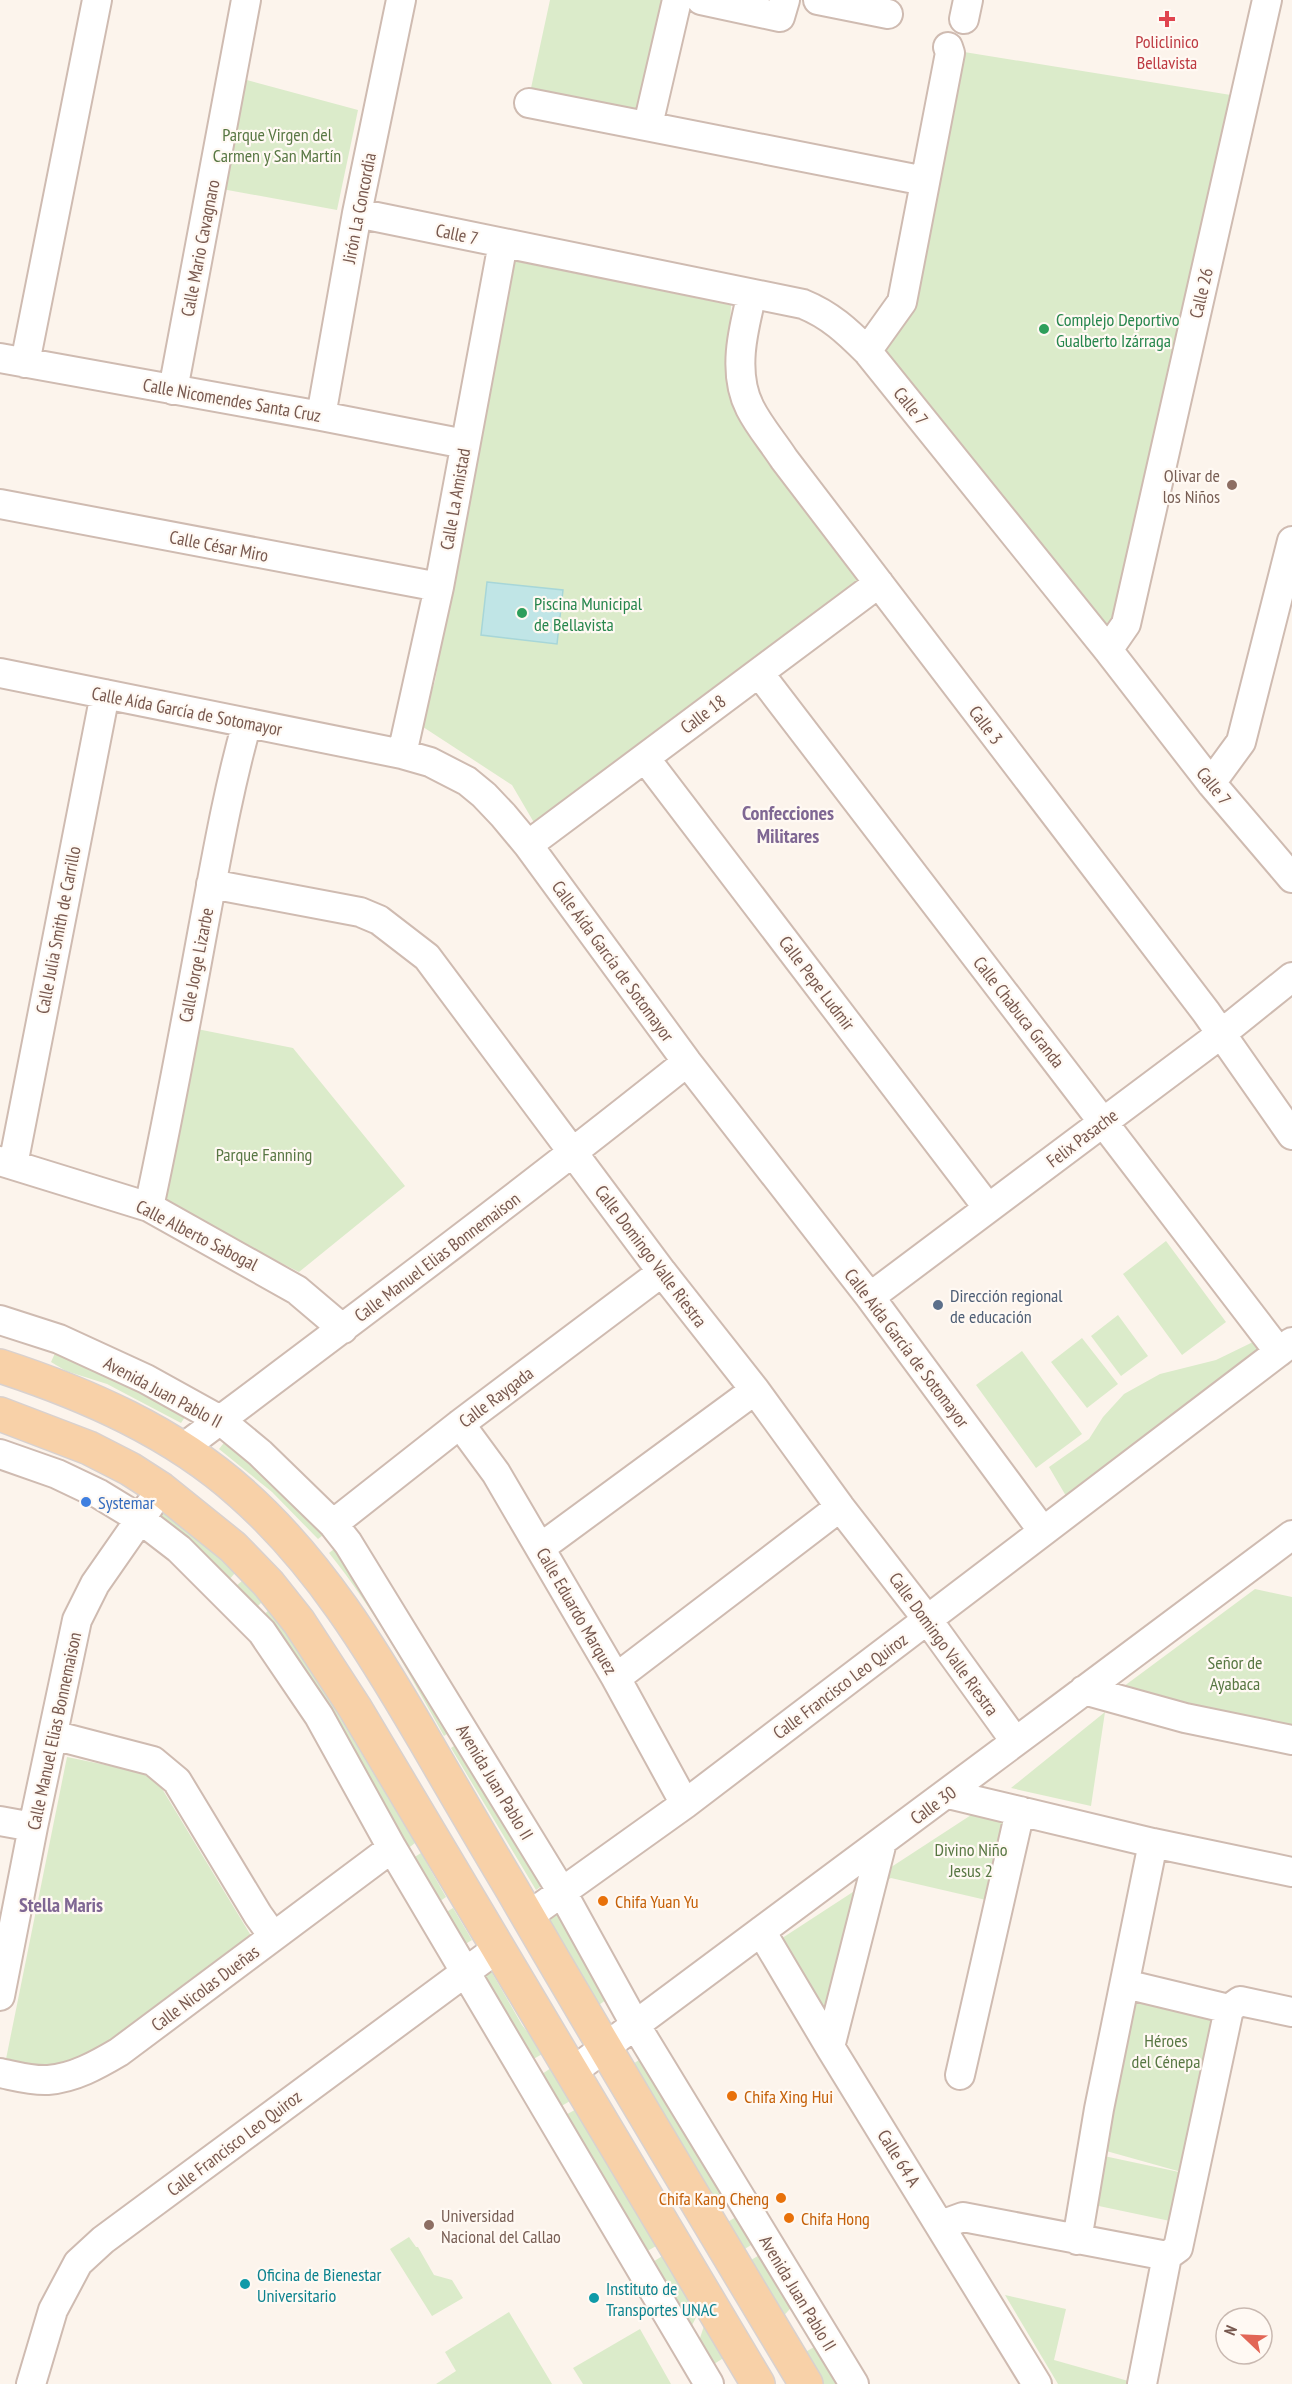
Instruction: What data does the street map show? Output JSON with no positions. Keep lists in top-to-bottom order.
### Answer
{
  "streets": {
    "street": [
      "Jirón La Concordia",
      "Calle 7",
      "Calle Mario Cavagnaro",
      "Calle 26",
      "Calle Nicomendes Santa Cruz",
      "Calle La Amistad",
      "Calle César Miro",
      "Calle Aída García de Sotomayor",
      "Calle 18",
      "Calle 3",
      "Calle Julia Smith de Carrillo",
      "Calle Jorge Lizarbe",
      "Calle Pepe Ludmir",
      "Calle Chabuca Granda",
      "Felix Pasache",
      "Calle Alberto Sabogal",
      "Calle Domingo Valle Riestra",
      "Calle Manuel Elias Bonnemaison",
      "Avenida Juan Pablo II",
      "Calle Raygada",
      "Calle Eduardo Marquez",
      "Calle Francisco Leo Quiroz",
      "Calle 30",
      "Calle Nicolas Dueñas",
      "Calle 64 A"
    ]
  },
  "crossings": [
    ["Jirón La Concordia", "Calle 7"],
    ["Jirón La Concordia", "Calle Nicomendes Santa Cruz"],
    ["Calle 7", "Calle 26"],
    ["Calle 7", "Calle La Amistad"],
    ["Calle 7", "Calle 3"],
    ["Calle Mario Cavagnaro", "Calle Nicomendes Santa Cruz"],
    ["Calle Nicomendes Santa Cruz", "Calle La Amistad"],
    ["Calle La Amistad", "Calle César Miro"],
    ["Calle La Amistad", "Calle Aída García de Sotomayor"],
    ["Calle Aída García de Sotomayor", "Calle 18"],
    ["Calle Aída García de Sotomayor", "Calle Julia Smith de Carrillo"],
    ["Calle Aída García de Sotomayor", "Calle Jorge Lizarbe"],
    ["Calle Aída García de Sotomayor", "Felix Pasache"],
    ["Calle Aída García de Sotomayor", "Calle Manuel Elias Bonnemaison"],
    ["Calle Aída García de Sotomayor", "Calle Francisco Leo Quiroz"],
    ["Calle 18", "Calle 3"],
    ["Calle 18", "Calle Pepe Ludmir"],
    ["Calle 18", "Calle Chabuca Granda"],
    ["Calle 3", "Felix Pasache"],
    ["Calle Julia Smith de Carrillo", "Calle Alberto Sabogal"],
    ["Calle Jorge Lizarbe", "Calle Alberto Sabogal"],
    ["Calle Jorge Lizarbe", "Calle Domingo Valle Riestra"],
    ["Calle Pepe Ludmir", "Felix Pasache"],
    ["Calle Chabuca Granda", "Felix Pasache"],
    ["Calle Chabuca Granda", "Calle Francisco Leo Quiroz"],
    ["Calle Alberto Sabogal", "Calle Manuel Elias Bonnemaison"],
    ["Calle Domingo Valle Riestra", "Calle Manuel Elias Bonnemaison"],
    ["Calle Domingo Valle Riestra", "Calle Raygada"],
    ["Calle Domingo Valle Riestra", "Calle Francisco Leo Quiroz"],
    ["Calle Domingo Valle Riestra", "Calle 30"],
    ["Calle Manuel Elias Bonnemaison", "Avenida Juan Pablo II"],
    ["Avenida Juan Pablo II", "Calle Raygada"],
    ["Avenida Juan Pablo II", "Calle Francisco Leo Quiroz"],
    ["Avenida Juan Pablo II", "Calle 30"],
    ["Calle Raygada", "Calle Eduardo Marquez"],
    ["Calle Eduardo Marquez", "Calle Francisco Leo Quiroz"],
    ["Calle 30", "Calle 64 A"]
  ],
  "districts": ["Confecciones Militares", "Stella Maris"],
  "parks": [
    "Parque Virgen del Carmen y San Martín",
    "Parque Fanning",
    "Señor de Ayabaca",
    "Divino Niño Jesus 2",
    "Héroes del Cénepa"
  ],
  "places": {
    "health": ["Policlinico Bellavista"],
    "other": [
      "Complejo Deportivo Gualberto Izárraga",
      "Olivar de los Niños",
      "Piscina Municipal de Bellavista",
      "Dirección regional de educación",
      "Systemar",
      "Chifa Yuan Yu",
      "Chifa Xing Hui",
      "Chifa Kang Cheng",
      "Chifa Hong",
      "Universidad Nacional del Callao",
      "Oficina de Bienestar Universitario",
      "Instituto de Transportes UNAC"
    ]
  },
  "north": "top left"
}
